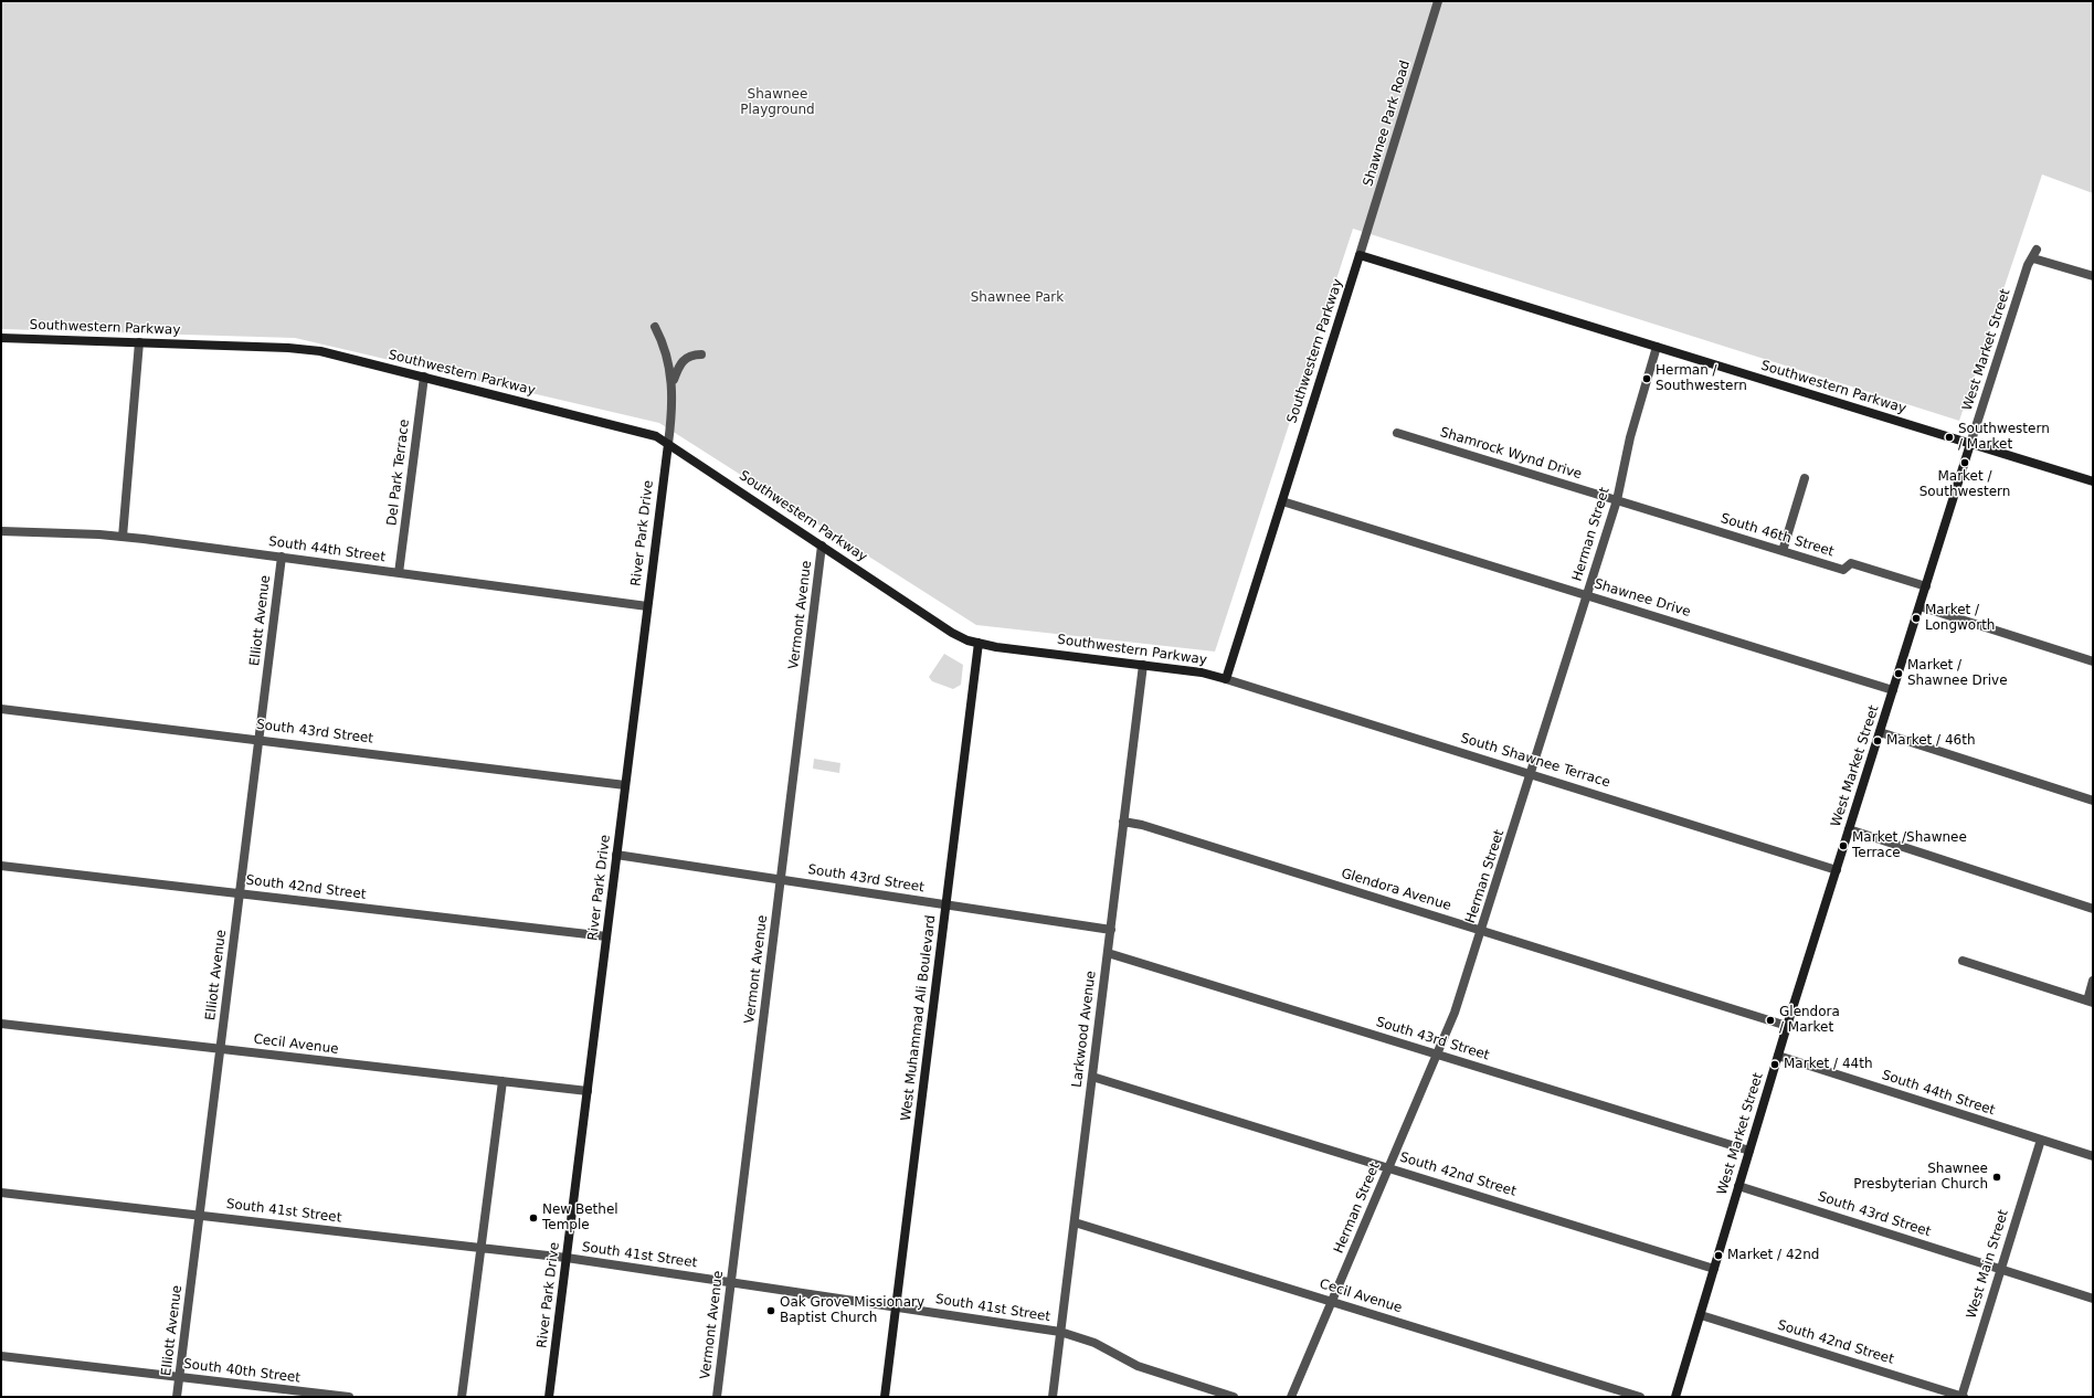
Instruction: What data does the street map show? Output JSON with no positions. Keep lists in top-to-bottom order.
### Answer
{
  "streets": {
    "street": [
      "Shawnee Park Road",
      "Southwestern Parkway",
      "West Market Street",
      "Shamrock Wynd Drive",
      "Del Park Terrace",
      "River Park Drive",
      "Herman Street",
      "South 46th Street",
      "South 44th Street",
      "Shawnee Drive",
      "Vermont Avenue",
      "Elliott Avenue",
      "South 43rd Street",
      "South Shawnee Terrace",
      "South 42nd Street",
      "Glendora Avenue",
      "West Muhammad Ali Boulevard",
      "Larkwood Avenue",
      "Cecil Avenue",
      "South 41st Street",
      "West Main Street",
      "South 40th Street"
    ]
  },
  "crossings": [
    ["Shawnee Park Road", "Southwestern Parkway"],
    ["Southwestern Parkway", "West Market Street"],
    ["Southwestern Parkway", "Del Park Terrace"],
    ["Southwestern Parkway", "River Park Drive"],
    ["Southwestern Parkway", "Herman Street"],
    ["Southwestern Parkway", "Shawnee Drive"],
    ["Southwestern Parkway", "Vermont Avenue"],
    ["Southwestern Parkway", "South Shawnee Terrace"],
    ["Southwestern Parkway", "West Muhammad Ali Boulevard"],
    ["Southwestern Parkway", "Larkwood Avenue"],
    ["West Market Street", "South 46th Street"],
    ["West Market Street", "South 44th Street"],
    ["West Market Street", "Shawnee Drive"],
    ["West Market Street", "South 43rd Street"],
    ["West Market Street", "South Shawnee Terrace"],
    ["West Market Street", "South 42nd Street"],
    ["West Market Street", "Glendora Avenue"],
    ["Shamrock Wynd Drive", "Herman Street"],
    ["Shamrock Wynd Drive", "South 46th Street"],
    ["Del Park Terrace", "South 44th Street"],
    ["River Park Drive", "South 44th Street"],
    ["River Park Drive", "South 43rd Street"],
    ["River Park Drive", "South 42nd Street"],
    ["River Park Drive", "Cecil Avenue"],
    ["River Park Drive", "South 41st Street"],
    ["Herman Street", "South 46th Street"],
    ["Herman Street", "Shawnee Drive"],
    ["Herman Street", "South 43rd Street"],
    ["Herman Street", "South Shawnee Terrace"],
    ["Herman Street", "South 42nd Street"],
    ["Herman Street", "Glendora Avenue"],
    ["Herman Street", "Cecil Avenue"],
    ["South 44th Street", "Elliott Avenue"],
    ["South 44th Street", "West Main Street"],
    ["Vermont Avenue", "South 43rd Street"],
    ["Vermont Avenue", "South 41st Street"],
    ["Elliott Avenue", "South 43rd Street"],
    ["Elliott Avenue", "South 42nd Street"],
    ["Elliott Avenue", "Cecil Avenue"],
    ["Elliott Avenue", "South 41st Street"],
    ["Elliott Avenue", "South 40th Street"],
    ["South 43rd Street", "West Muhammad Ali Boulevard"],
    ["South 43rd Street", "Larkwood Avenue"],
    ["South 43rd Street", "West Main Street"],
    ["South 42nd Street", "Larkwood Avenue"],
    ["South 42nd Street", "West Main Street"],
    ["Glendora Avenue", "Larkwood Avenue"],
    ["West Muhammad Ali Boulevard", "South 41st Street"],
    ["Larkwood Avenue", "Cecil Avenue"],
    ["Larkwood Avenue", "South 41st Street"]
  ],
  "parks": ["Shawnee Playground", "Shawnee Park"],
  "places": [
    "Herman / Southwestern",
    "Southwestern / Market",
    "Market / Southwestern",
    "Market / Longworth",
    "Market / Shawnee Drive",
    "Market / 46th",
    "Market /Shawnee Terrace",
    "Glendora / Market",
    "Market / 44th",
    "Shawnee Presbyterian Church",
    "New Bethel Temple",
    "Market / 42nd",
    "Oak Grove Missionary Baptist Church"
  ]
}
